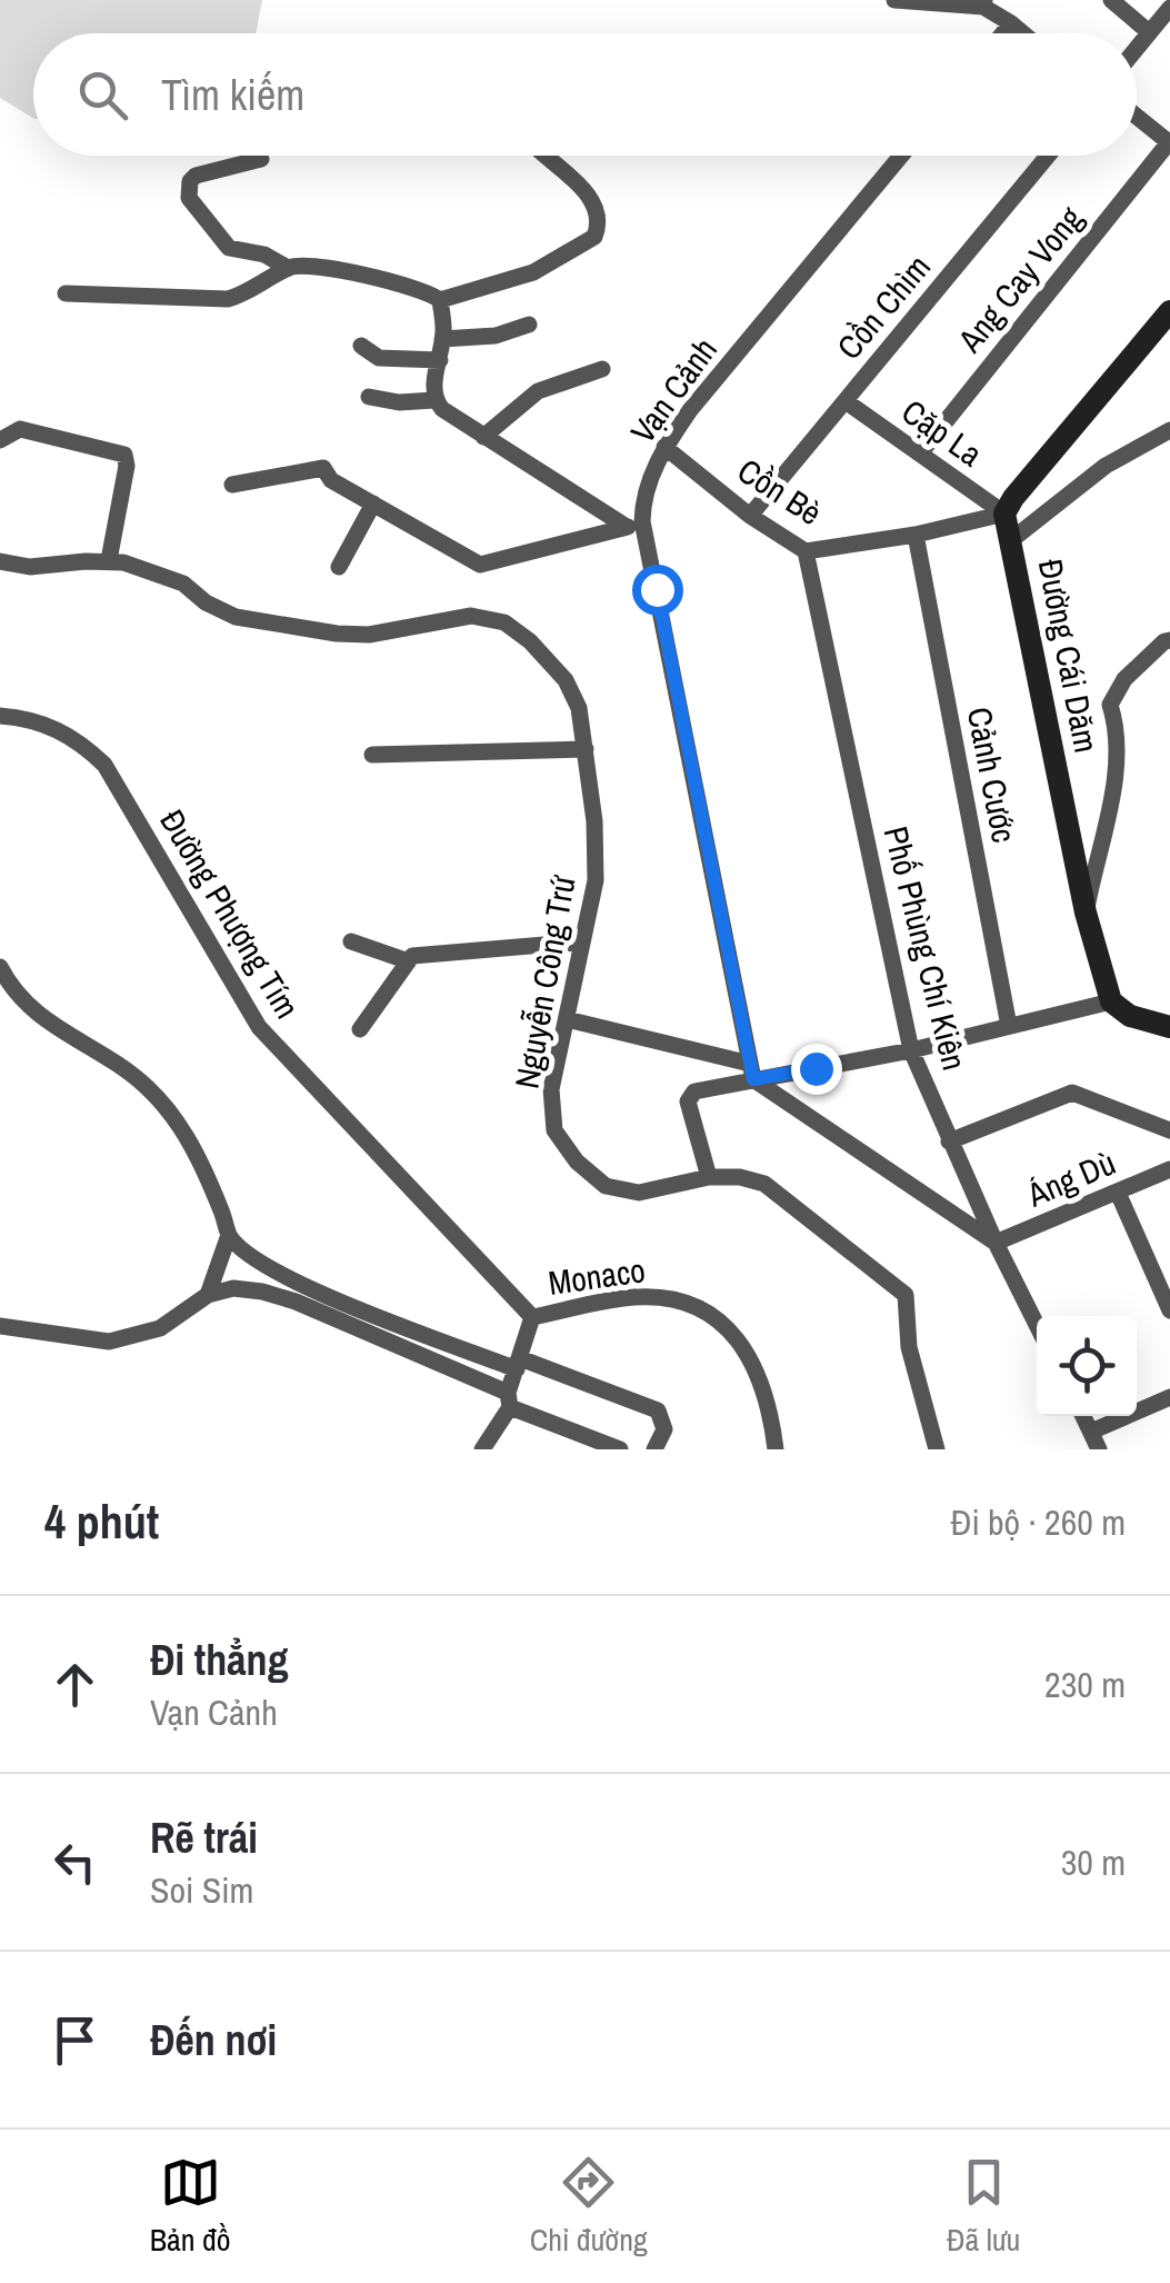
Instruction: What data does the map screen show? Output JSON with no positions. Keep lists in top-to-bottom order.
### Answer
{
  "streets": {
    "street": [
      "Ang Cay Vong",
      "Cồn Chìm",
      "Vạn Cảnh",
      "Cặp La",
      "Cồn Bè",
      "Đường Cái Dăm",
      "Cảnh Cước",
      "Đường Phượng Tím",
      "Phố Phùng Chí Kiên",
      "Nguyễn Công Trứ",
      "Áng Dù",
      "Monaco"
    ]
  },
  "crossings": [
    ["Ang Cay Vong", "Cặp La"],
    ["Cồn Chìm", "Cặp La"],
    ["Cồn Chìm", "Cồn Bè"],
    ["Vạn Cảnh", "Cồn Bè"],
    ["Cặp La", "Cồn Bè"],
    ["Cặp La", "Đường Cái Dăm"],
    ["Cồn Bè", "Đường Cái Dăm"],
    ["Cồn Bè", "Cảnh Cước"],
    ["Cồn Bè", "Phố Phùng Chí Kiên"],
    ["Đường Phượng Tím", "Monaco"],
    ["Phố Phùng Chí Kiên", "Áng Dù"]
  ],
  "page": {
    "search": "Tìm kiếm",
    "heading": ["4 phút", "Đi bộ · 260 m"],
    "list": [
      ["Đi thẳng", "Vạn Cảnh", "230 m"],
      ["Rẽ trái", "Soi Sim", "30 m"],
      "Đến nơi"
    ],
    "nav": ["Bản đồ", "Chỉ đường", "Đã lưu"]
  }
}
